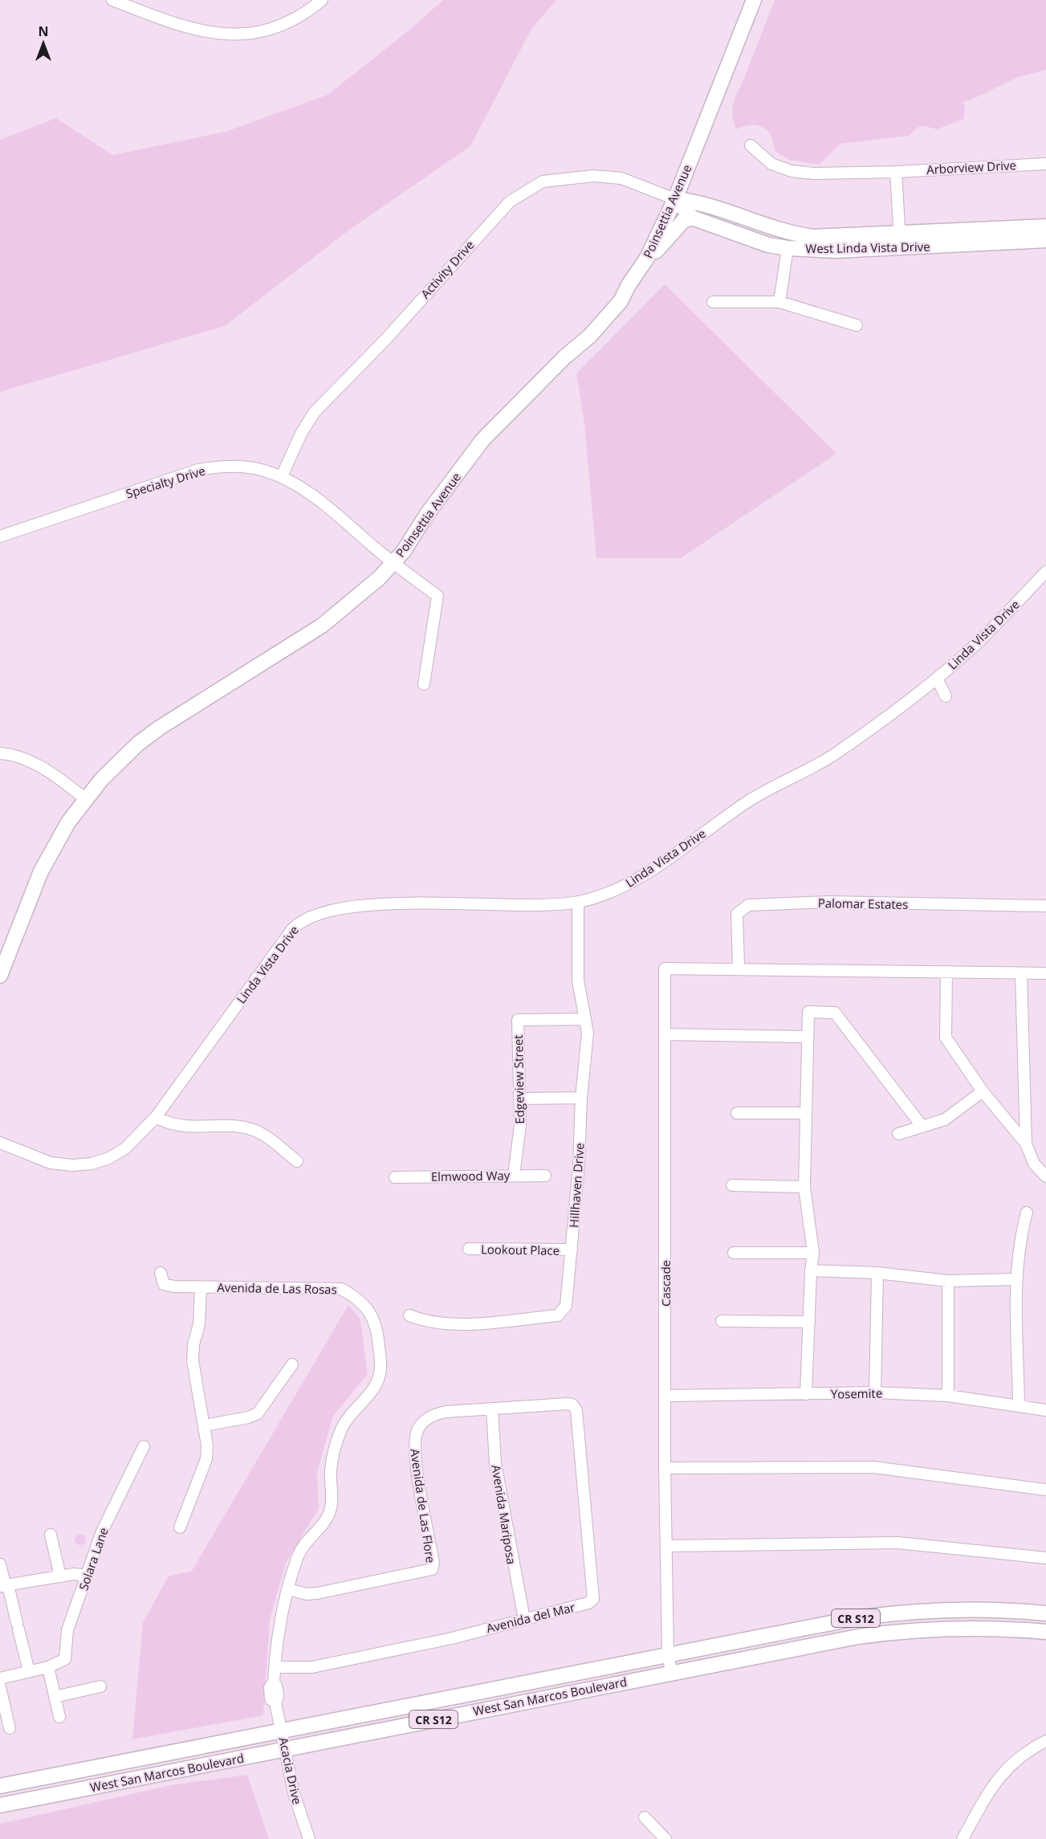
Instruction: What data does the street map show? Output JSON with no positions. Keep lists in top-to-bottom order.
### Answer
{
  "streets": {
    "main road": [
      "Poinsettia Avenue",
      "West Linda Vista Drive",
      "CR S12",
      "West San Marcos Boulevard"
    ],
    "street": [
      "Arborview Drive",
      "Activity Drive",
      "Specialty Drive",
      "Linda Vista Drive",
      "Palomar Estates",
      "Edgeview Street",
      "Elmwood Way",
      "Hillhaven Drive",
      "Lookout Place",
      "Cascade",
      "Avenida de Las Rosas",
      "Yosemite",
      "Avenida de Las Flore",
      "Avenida Mariposa",
      "Solara Lane",
      "Avenida del Mar",
      "Acacia Drive"
    ]
  },
  "crossings": [
    ["Poinsettia Avenue", "West Linda Vista Drive"],
    ["Poinsettia Avenue", "Activity Drive"],
    ["Poinsettia Avenue", "Specialty Drive"],
    ["West Linda Vista Drive", "Activity Drive"],
    ["Activity Drive", "Specialty Drive"],
    ["Linda Vista Drive", "Hillhaven Drive"],
    ["Palomar Estates", "Cascade"],
    ["Edgeview Street", "Elmwood Way"],
    ["Edgeview Street", "Hillhaven Drive"],
    ["Hillhaven Drive", "Lookout Place"],
    ["Cascade", "Yosemite"],
    ["Cascade", "West San Marcos Boulevard"],
    ["Avenida de Las Rosas", "Avenida de Las Flore"],
    ["Avenida de Las Rosas", "Avenida del Mar"],
    ["Avenida de Las Rosas", "West San Marcos Boulevard"],
    ["Avenida de Las Rosas", "Acacia Drive"],
    ["Avenida de Las Flore", "Avenida Mariposa"],
    ["Avenida de Las Flore", "Avenida del Mar"],
    ["Avenida Mariposa", "Avenida del Mar"],
    ["West San Marcos Boulevard", "Acacia Drive"]
  ],
  "north": "top"
}
